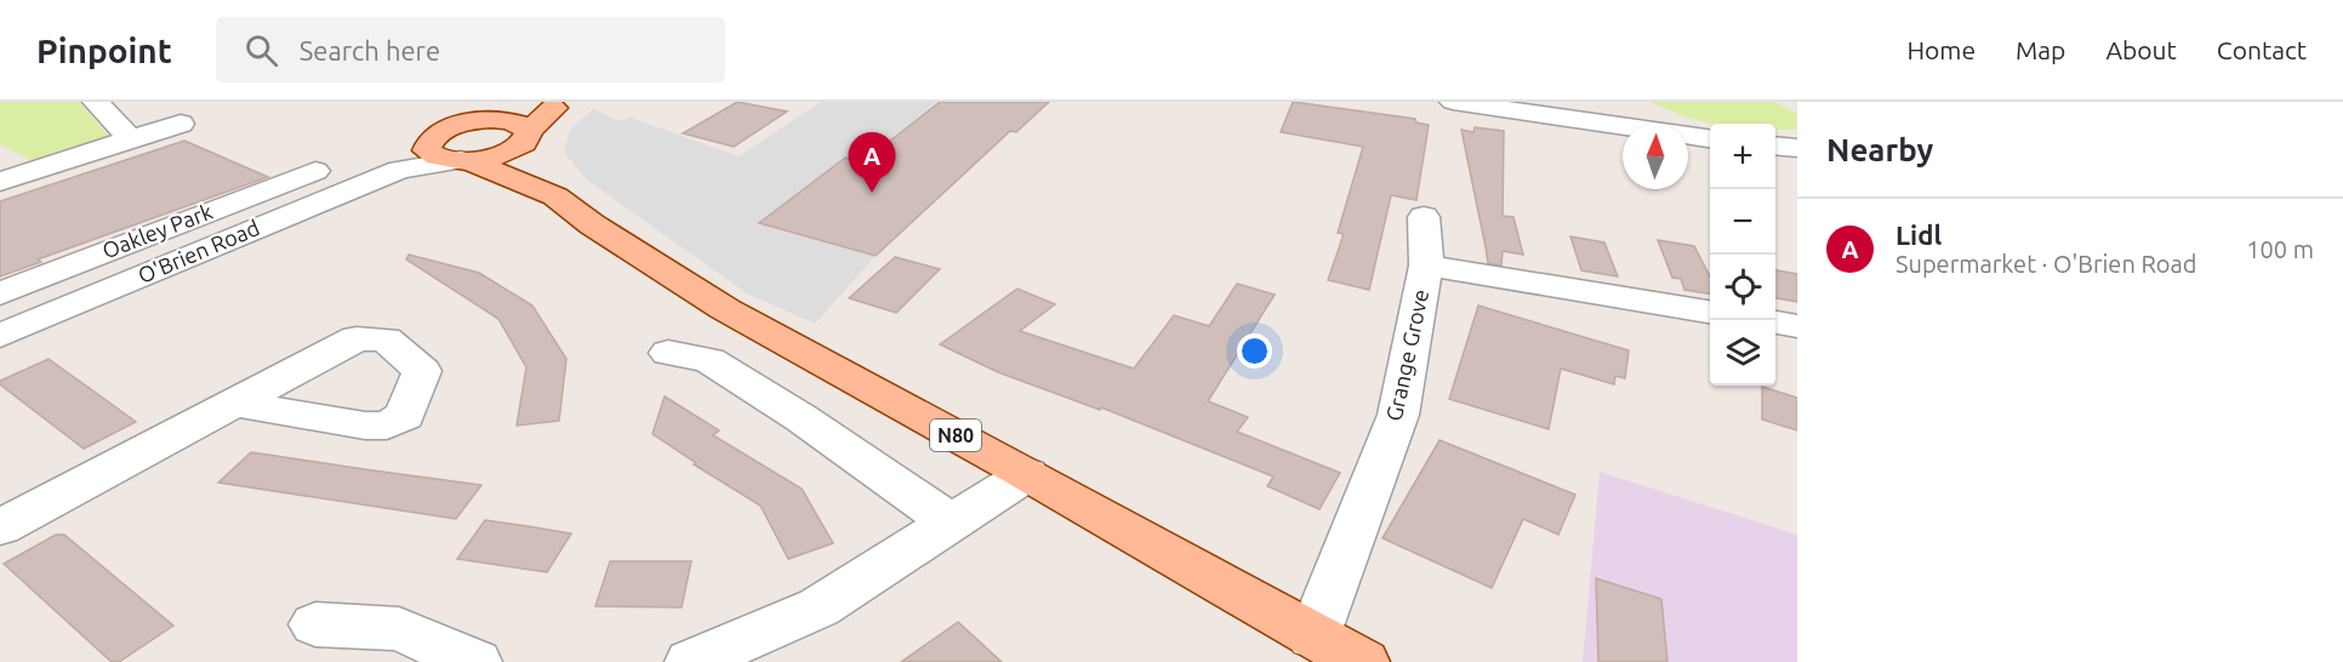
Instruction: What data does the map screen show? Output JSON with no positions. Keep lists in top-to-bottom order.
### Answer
{
  "streets": {
    "main road": ["N80"],
    "street": ["Oakley Park", "O'Brien Road", "Grange Grove"]
  },
  "crossings": [
    ["O'Brien Road", "N80"],
    ["Grange Grove", "N80"]
  ],
  "north": "top",
  "page": {
    "header": "Pinpoint",
    "search": "Search here",
    "nav": [
      "Home",
      "Map",
      "About",
      "Contact"
    ],
    "heading": "Nearby",
    "map_buttons": ["+", "−"],
    "pins": "A",
    "list": [
      {
        "mark": "A",
        "name": "Lidl",
        "note": "Supermarket · O'Brien Road",
        "value": "100 m"
      }
    ]
  }
}
